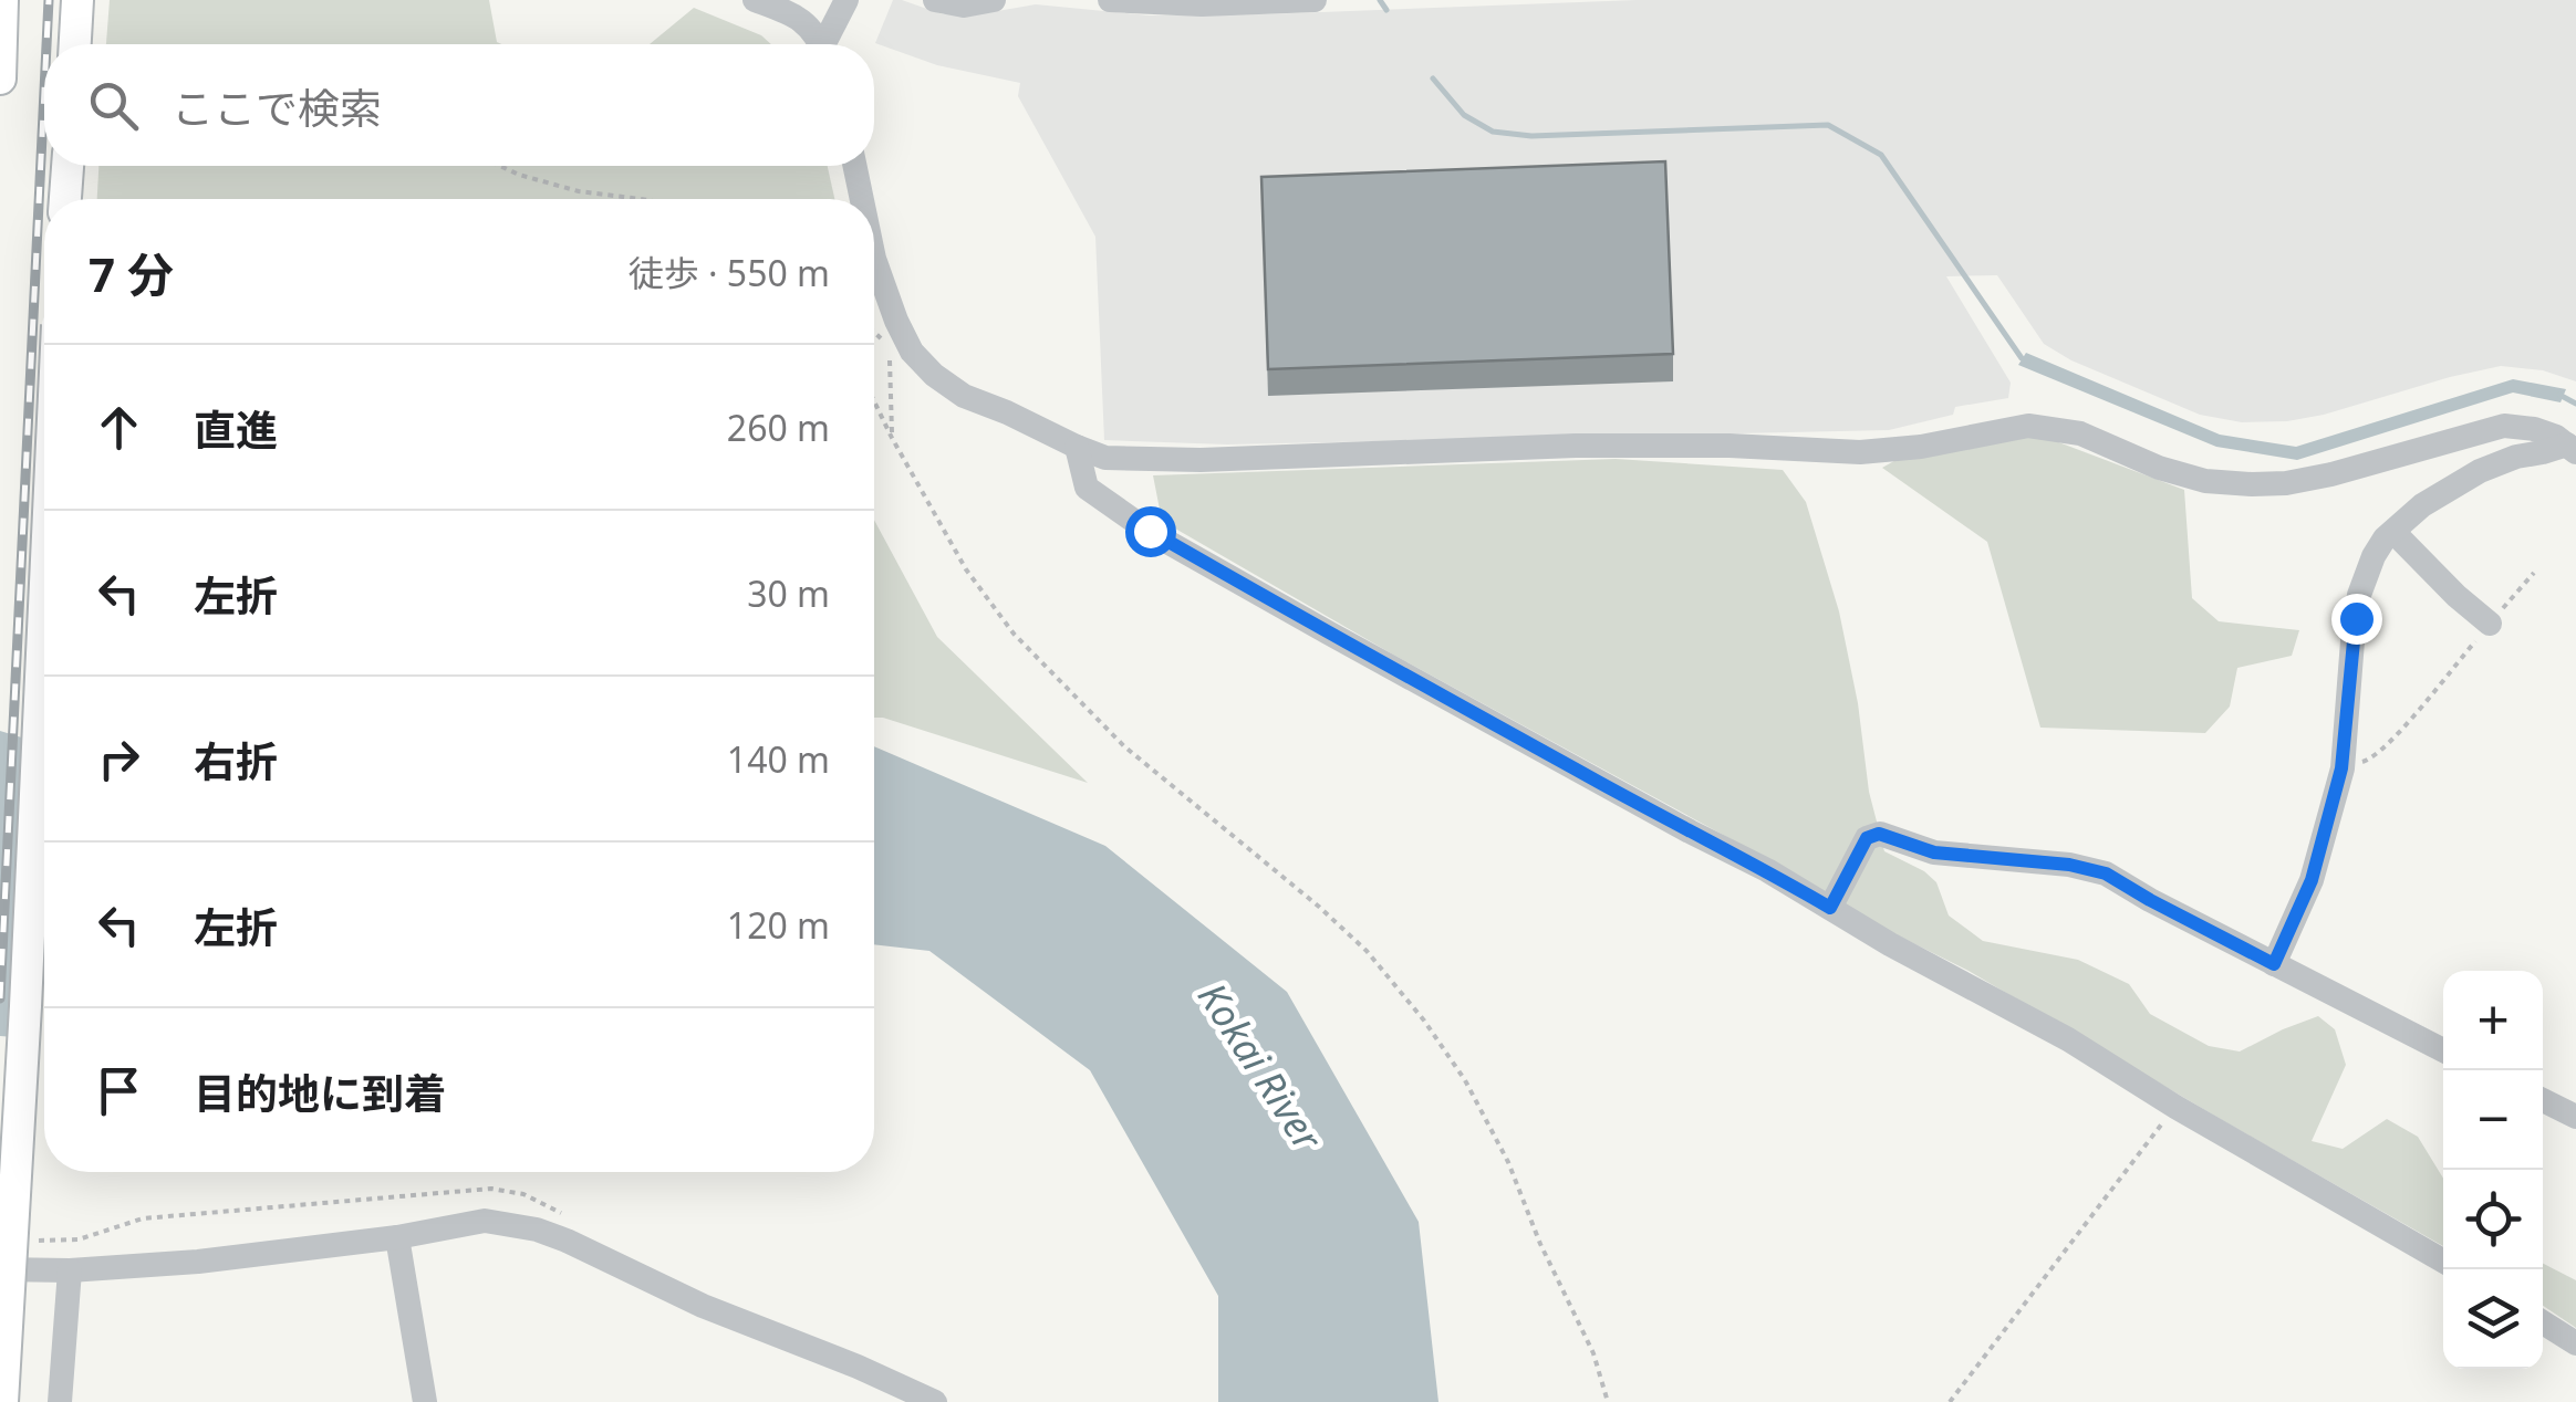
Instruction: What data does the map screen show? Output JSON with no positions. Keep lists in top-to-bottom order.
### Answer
{
  "water": ["Kokai River"],
  "page": {
    "search": "ここで検索",
    "heading": ["7 分", "徒歩 · 550 m"],
    "list": [
      ["直進", "260 m"],
      ["左折", "30 m"],
      ["右折", "140 m"],
      ["左折", "120 m"],
      "目的地に到着"
    ],
    "map_buttons": ["+", "−"]
  }
}
